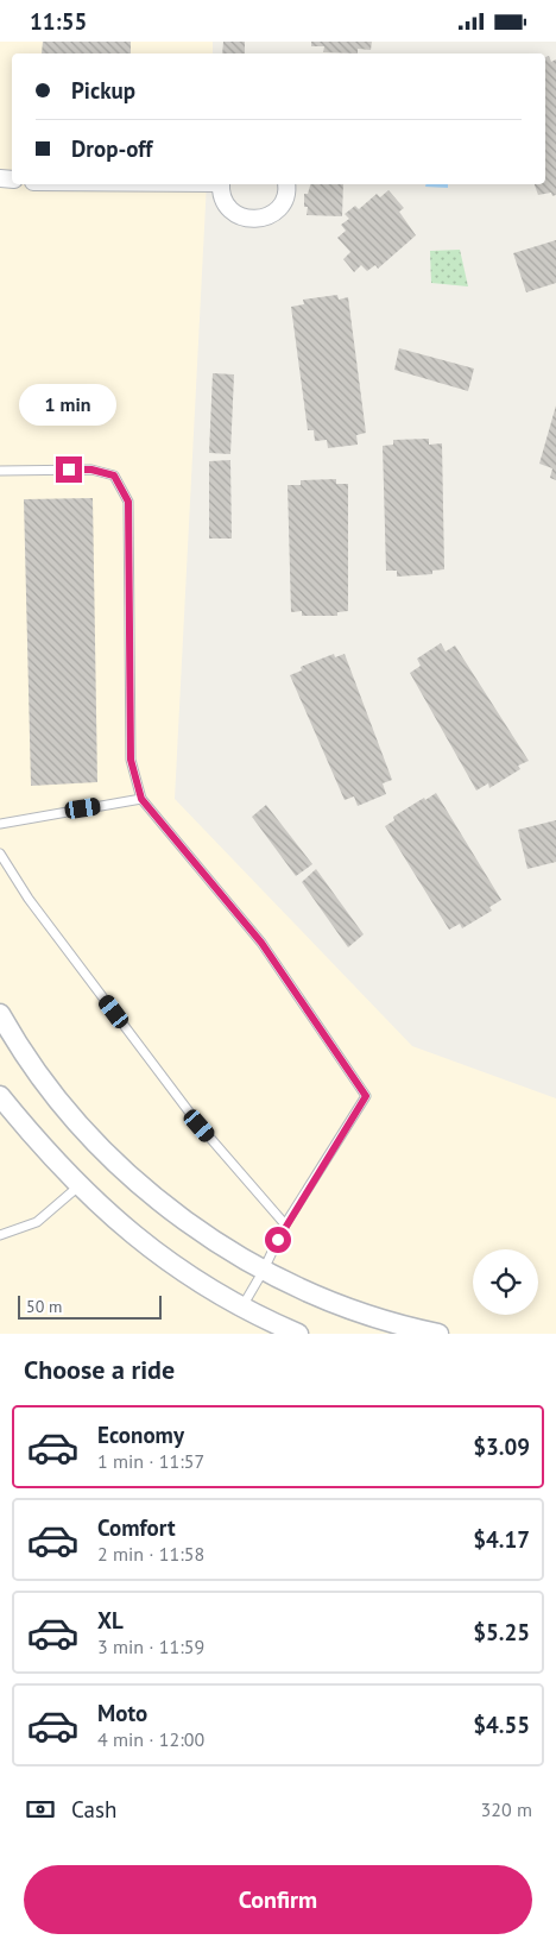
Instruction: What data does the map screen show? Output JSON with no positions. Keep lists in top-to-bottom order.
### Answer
{
  "scale_bar": "50 m",
  "page": {
    "status": "11:55",
    "banner": ["Pickup", "Drop-off"],
    "bubble": "1 min",
    "scale": "50 m",
    "heading": "Choose a ride",
    "list": [
      {
        "name": "Economy",
        "note": "1 min · 11:57",
        "value": "$3.09"
      },
      {
        "name": "Comfort",
        "note": "2 min · 11:58",
        "value": "$4.17"
      },
      {
        "name": "XL",
        "note": "3 min · 11:59",
        "value": "$5.25"
      },
      {
        "name": "Moto",
        "note": "4 min · 12:00",
        "value": "$4.55"
      }
    ],
    "pay": ["Cash", "320 m"],
    "buttons": "Confirm"
  }
}
